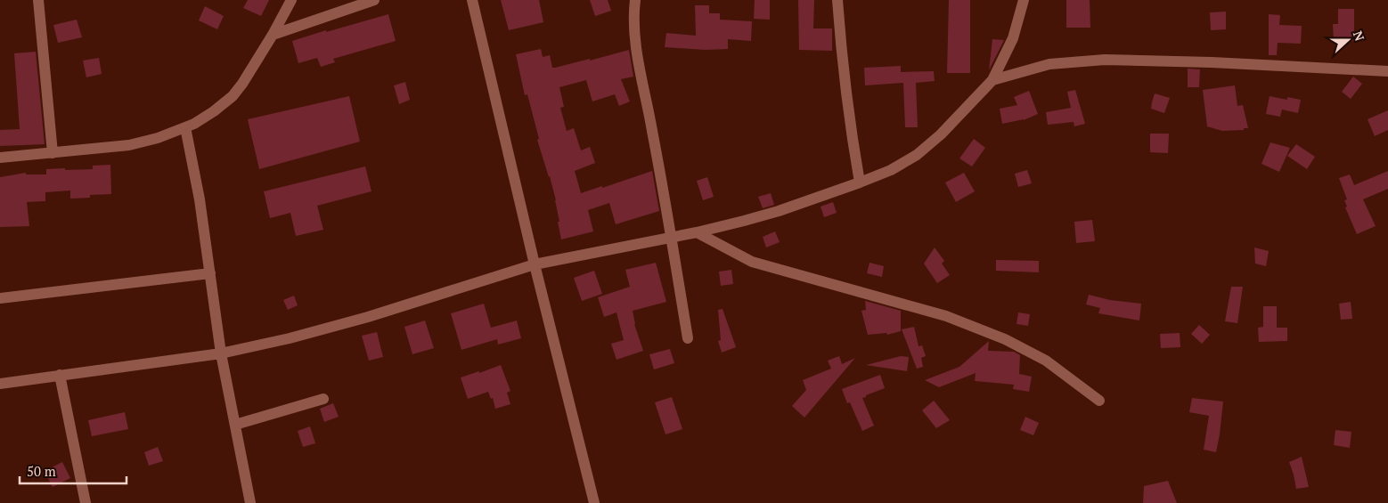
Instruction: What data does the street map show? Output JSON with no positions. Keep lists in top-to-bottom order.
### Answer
{
  "scale_bar": "50 m",
  "north": "right"
}
